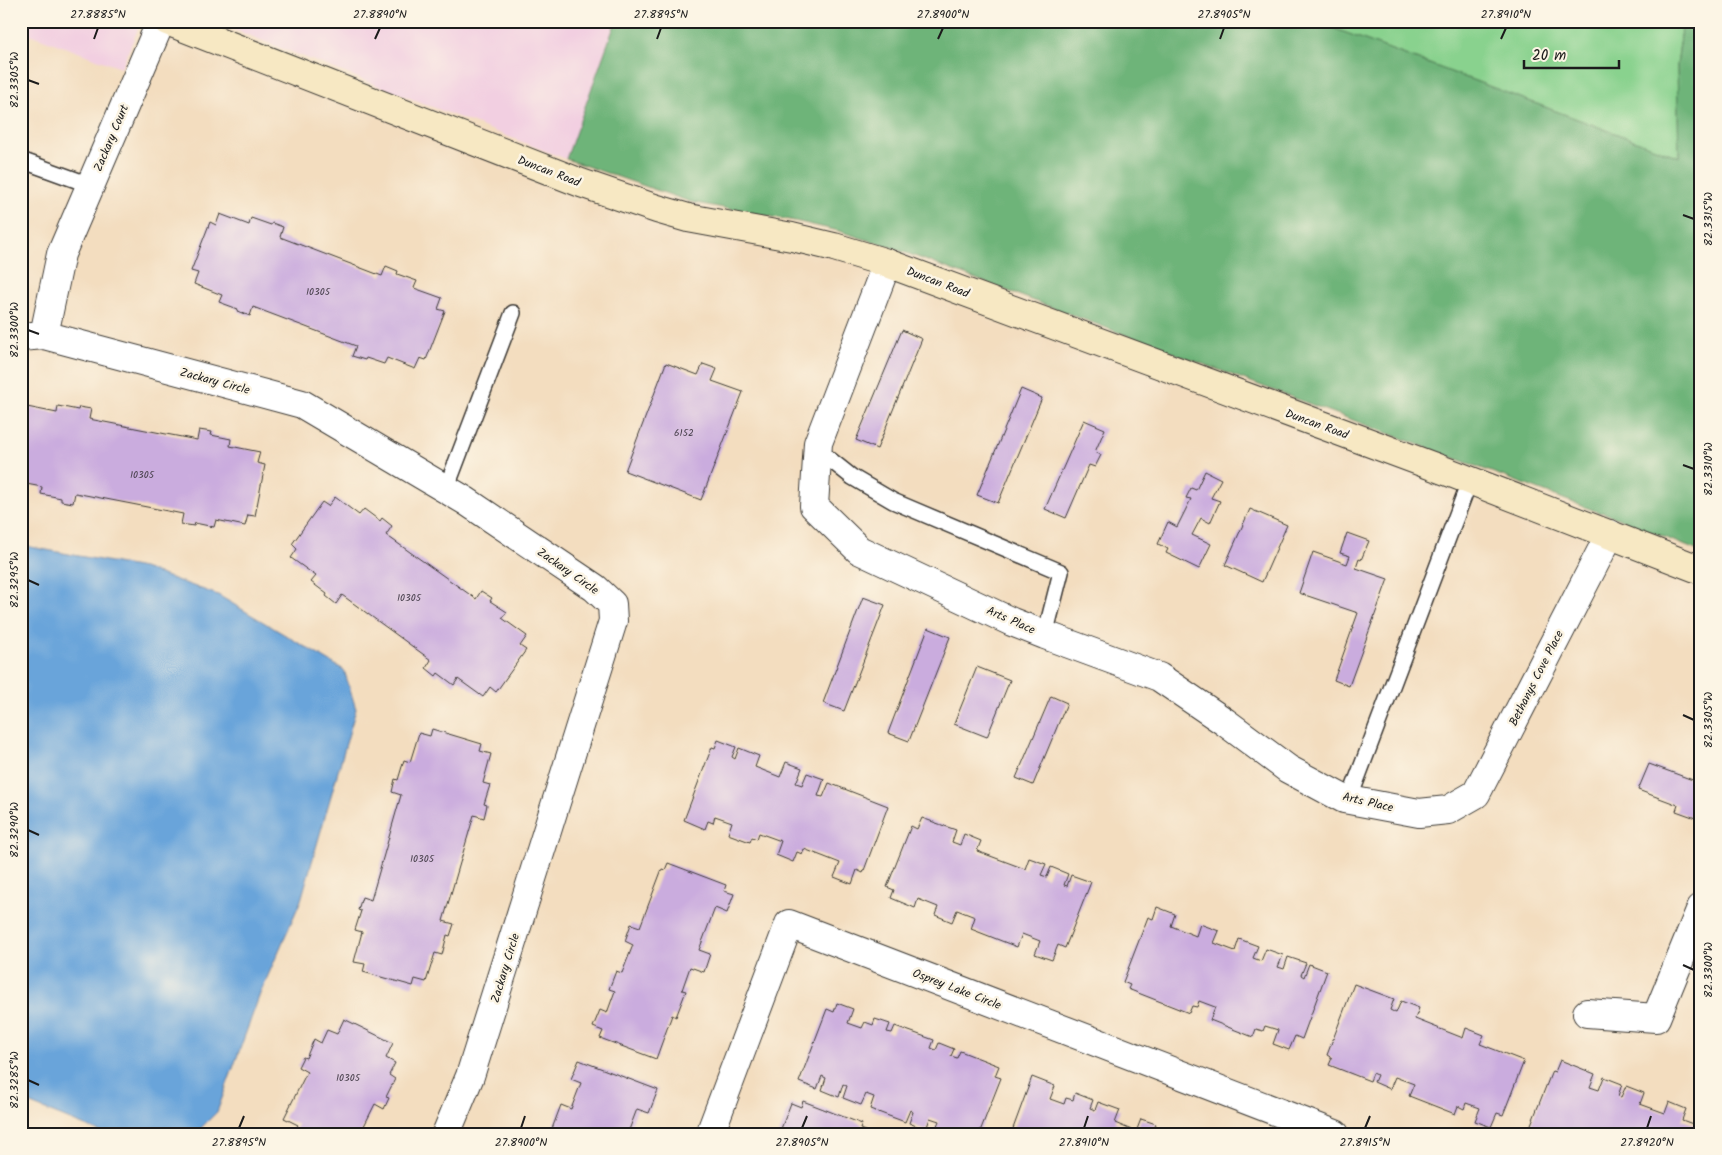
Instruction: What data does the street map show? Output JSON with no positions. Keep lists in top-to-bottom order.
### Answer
{
  "streets": {
    "street": [
      "Zackary Court",
      "Duncan Road",
      "Zackary Circle",
      "Arts Place",
      "Bethanys Cove Place",
      "Osprey Lake Circle"
    ]
  },
  "crossings": [
    ["Zackary Court", "Zackary Circle"],
    ["Duncan Road", "Arts Place"],
    ["Duncan Road", "Bethanys Cove Place"],
    ["Arts Place", "Bethanys Cove Place"]
  ],
  "house_numbers": [
    "10305",
    "6152",
    "10305",
    "10305",
    "10305",
    "10305"
  ],
  "scale_bar": "20 m",
  "coordinates": [
    "27.8885°N",
    "27.8890°N",
    "27.8895°N",
    "27.8900°N",
    "27.8905°N",
    "27.8910°N",
    "82.3305°W",
    "82.3315°W",
    "82.3300°W",
    "82.3310°W",
    "82.3295°W",
    "82.3290°W",
    "82.3285°W",
    "27.8915°N",
    "27.8920°N"
  ]
}
